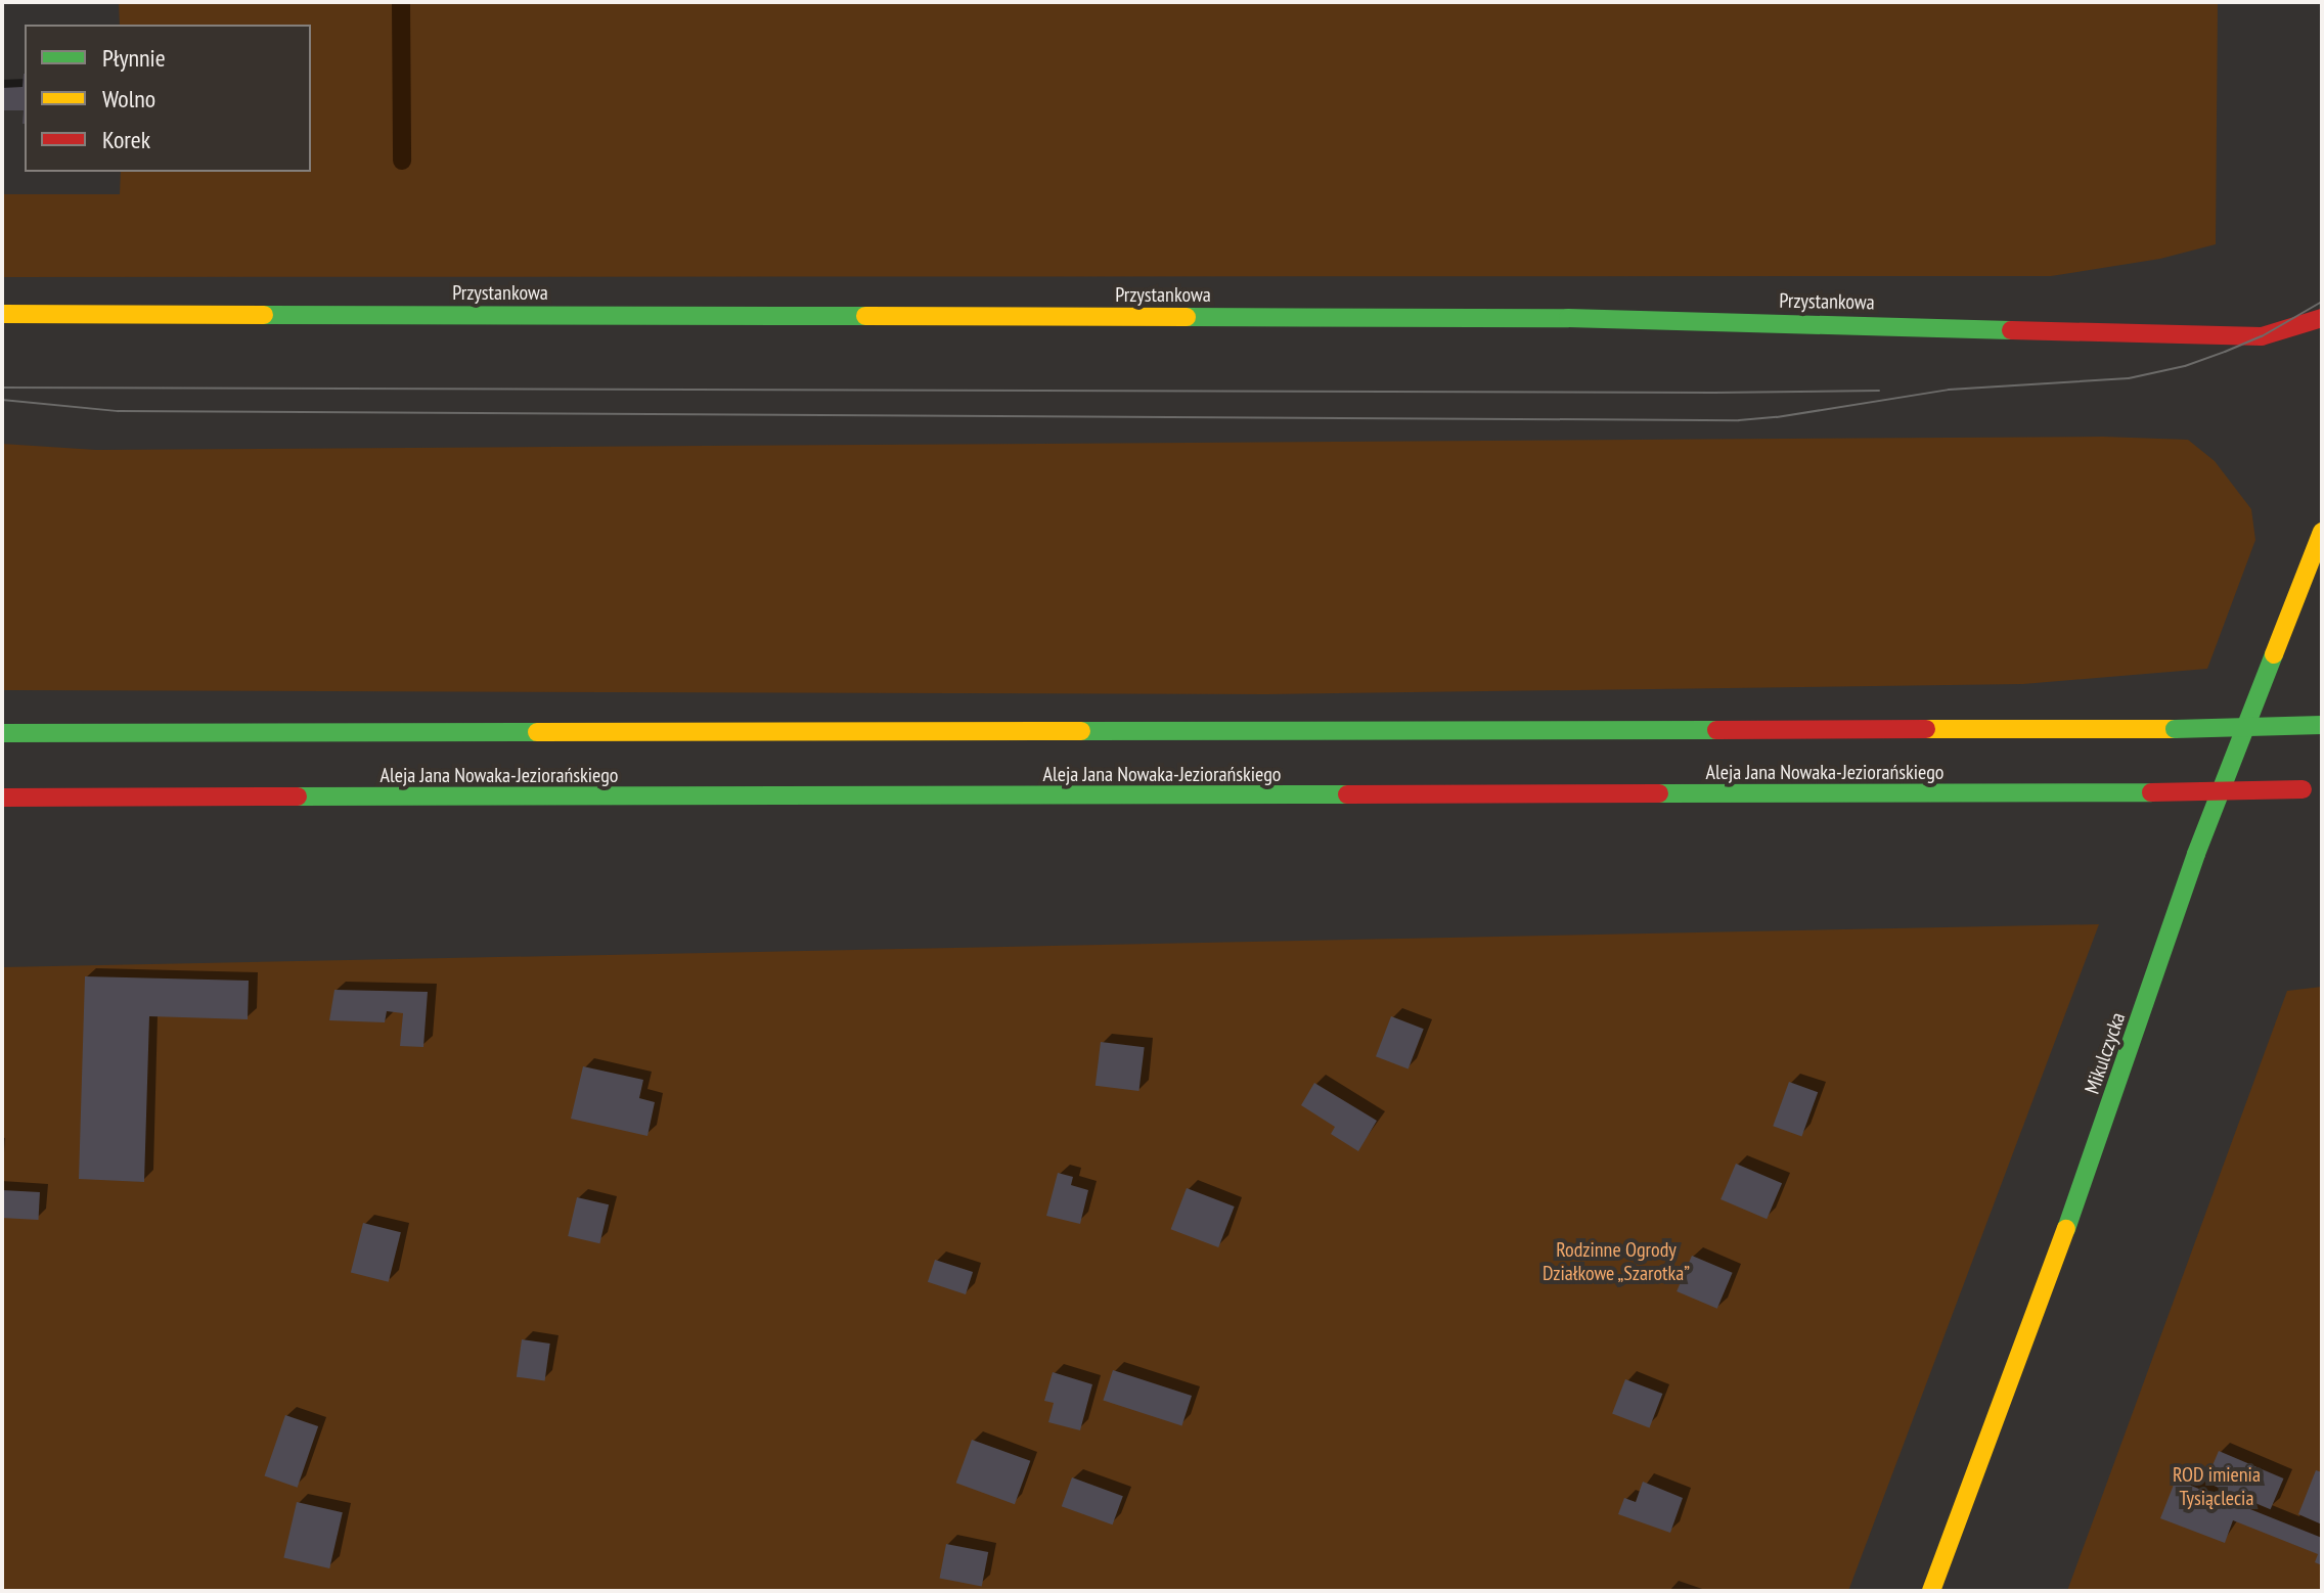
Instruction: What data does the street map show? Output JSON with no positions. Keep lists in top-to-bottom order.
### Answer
{
  "streets": {
    "main road": ["Przystankowa", "Aleja Jana Nowaka-Jeziorańskiego", "Mikulczycka"]
  },
  "parks": ["Rodzinne Ogrody Działkowe „Szarotka”", "ROD imienia Tysiąclecia"],
  "legend": ["Płynnie", "Wolno", "Korek"]
}
